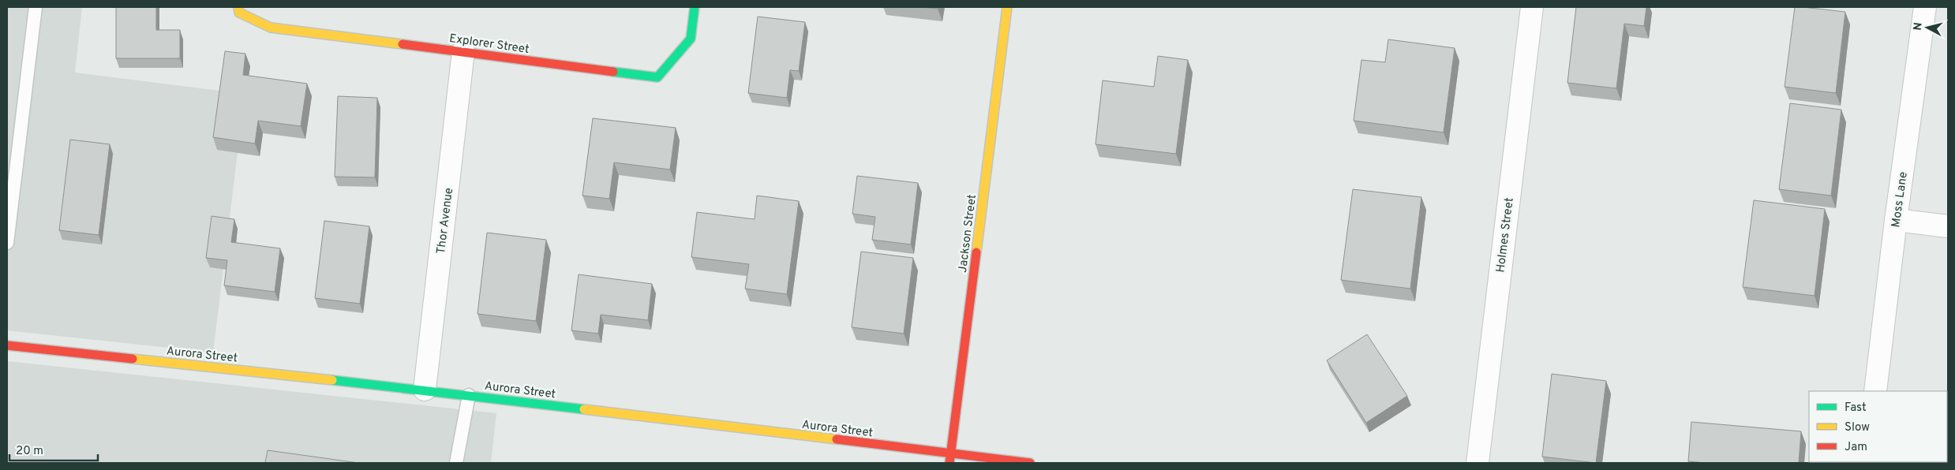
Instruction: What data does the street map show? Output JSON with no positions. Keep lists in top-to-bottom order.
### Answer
{
  "streets": {
    "street": [
      "Explorer Street",
      "Moss Lane",
      "Thor Avenue",
      "Jackson Street",
      "Holmes Street",
      "Aurora Street"
    ]
  },
  "crossings": [
    ["Explorer Street", "Thor Avenue"],
    ["Thor Avenue", "Aurora Street"],
    ["Jackson Street", "Aurora Street"]
  ],
  "legend": ["Fast", "Slow", "Jam"],
  "scale_bar": "20 m",
  "north": "left"
}
